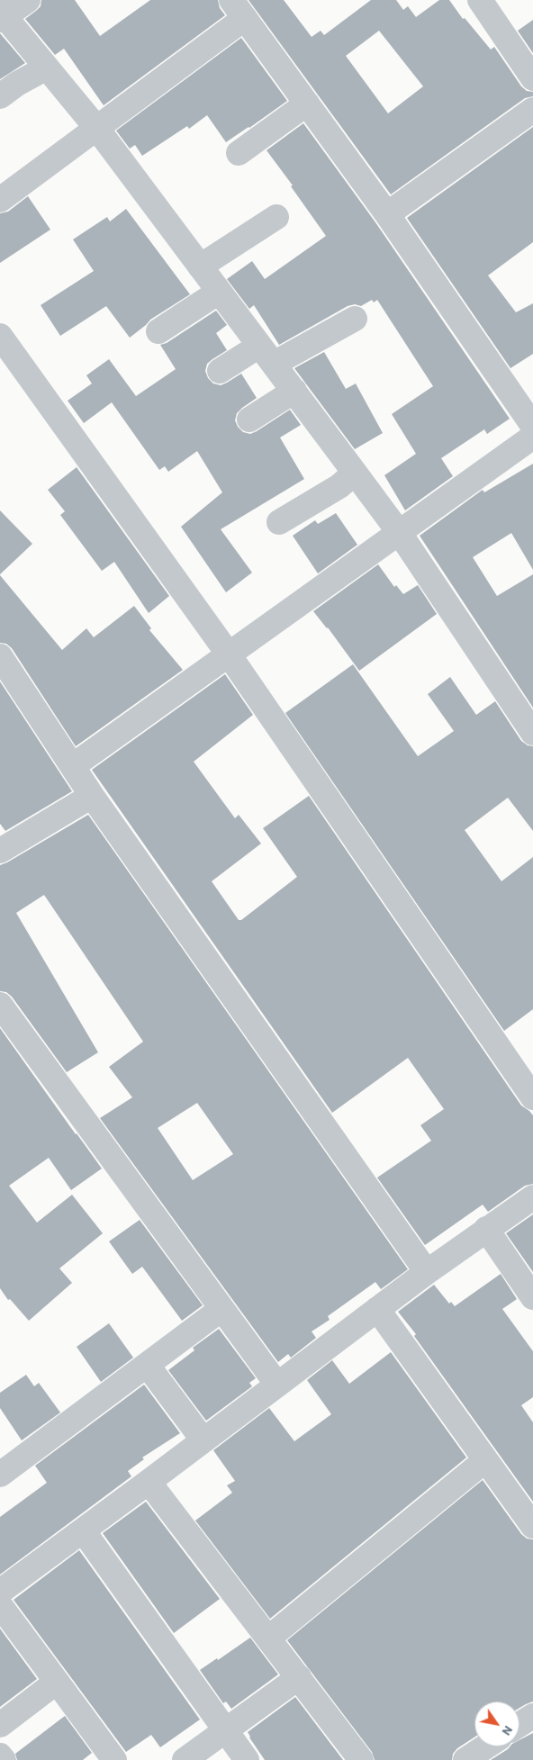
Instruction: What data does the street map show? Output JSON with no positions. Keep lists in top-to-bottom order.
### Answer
{
  "north": "bottom right"
}
